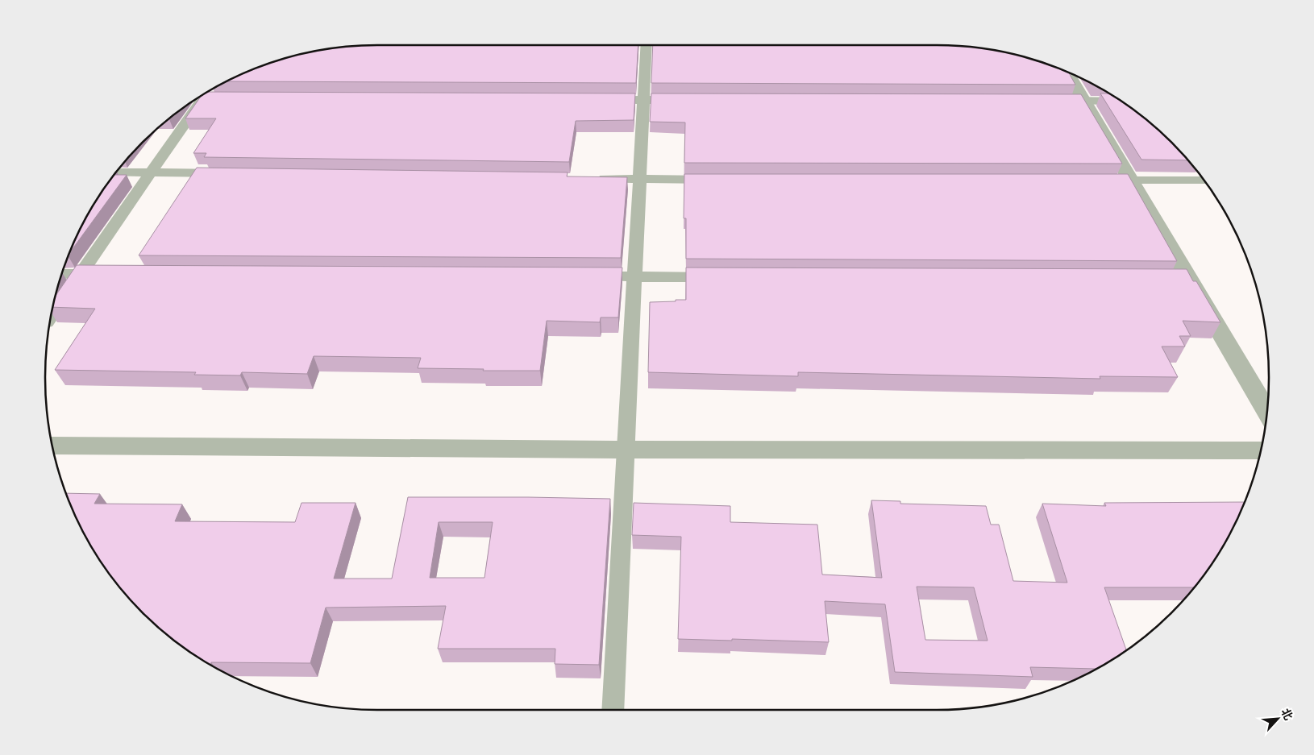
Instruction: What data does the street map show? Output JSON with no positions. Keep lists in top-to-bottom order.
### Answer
{
  "north": "top right"
}
